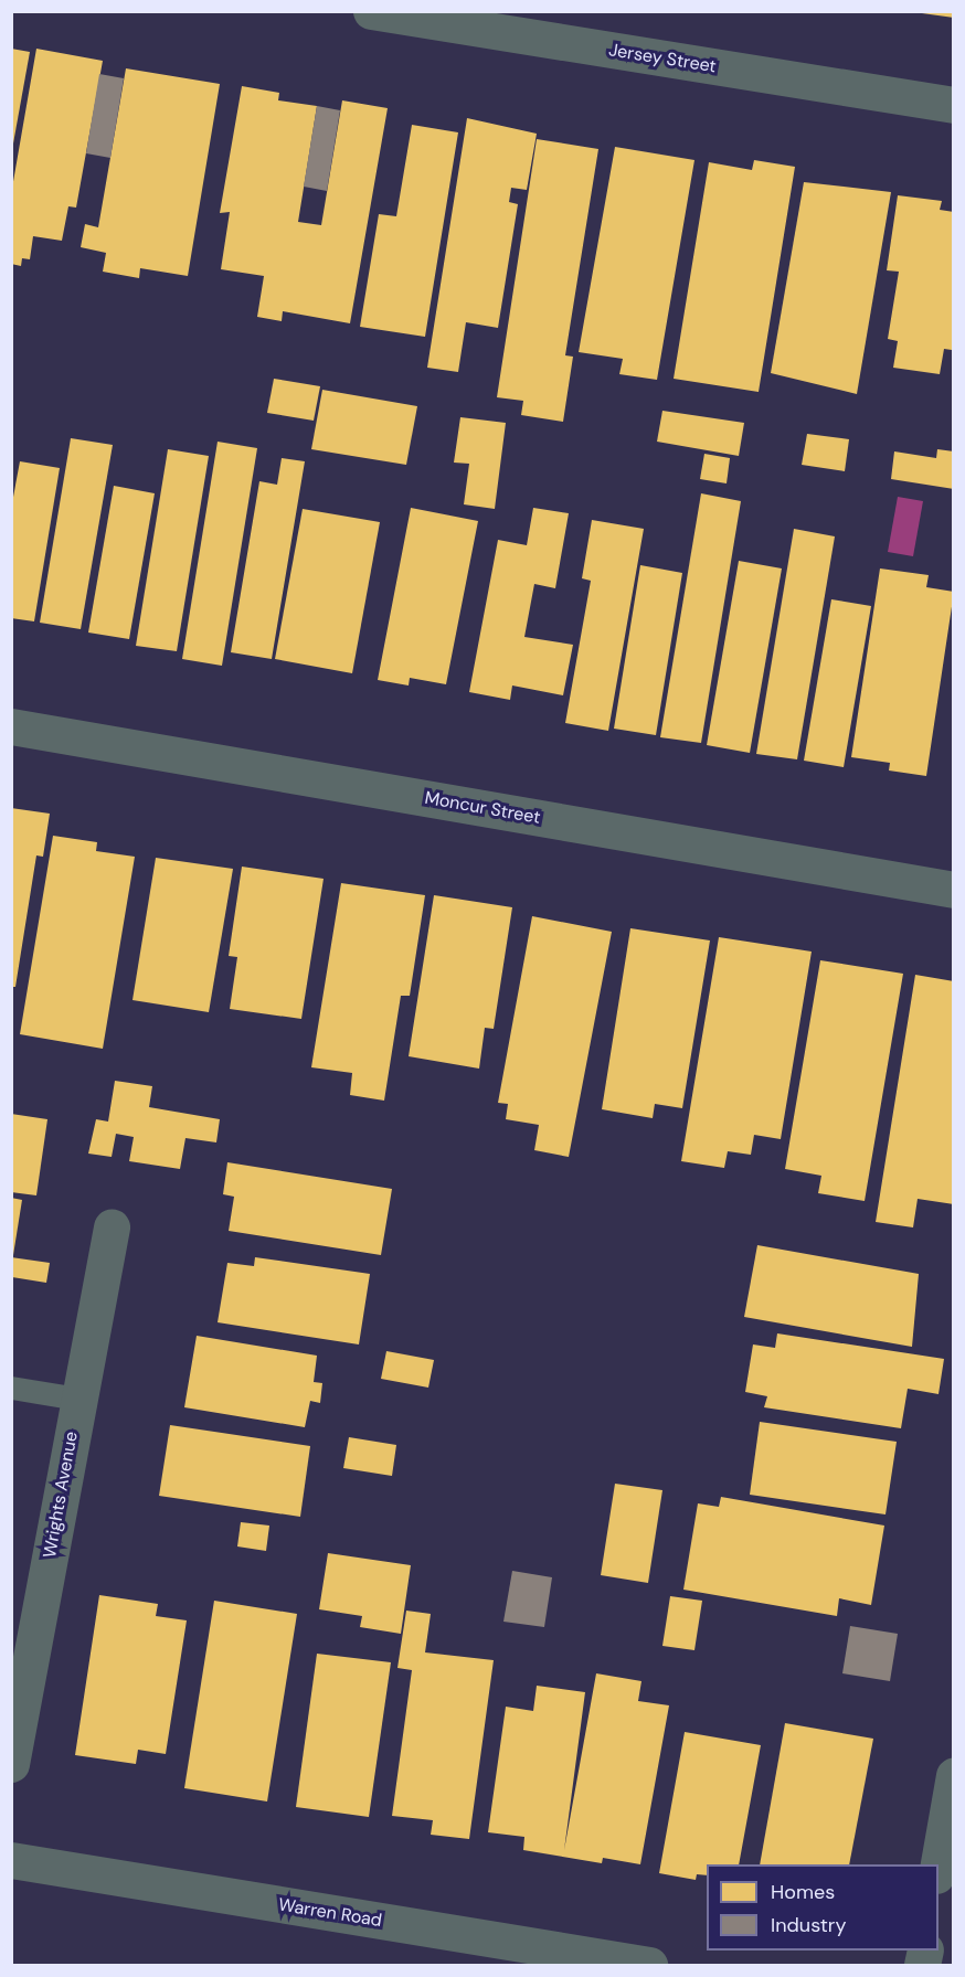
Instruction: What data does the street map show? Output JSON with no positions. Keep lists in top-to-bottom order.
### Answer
{
  "streets": {
    "street": [
      "Jersey Street",
      "Moncur Street",
      "Wrights Avenue",
      "Warren Road"
    ]
  },
  "legend": ["Homes", "Industry"]
}
